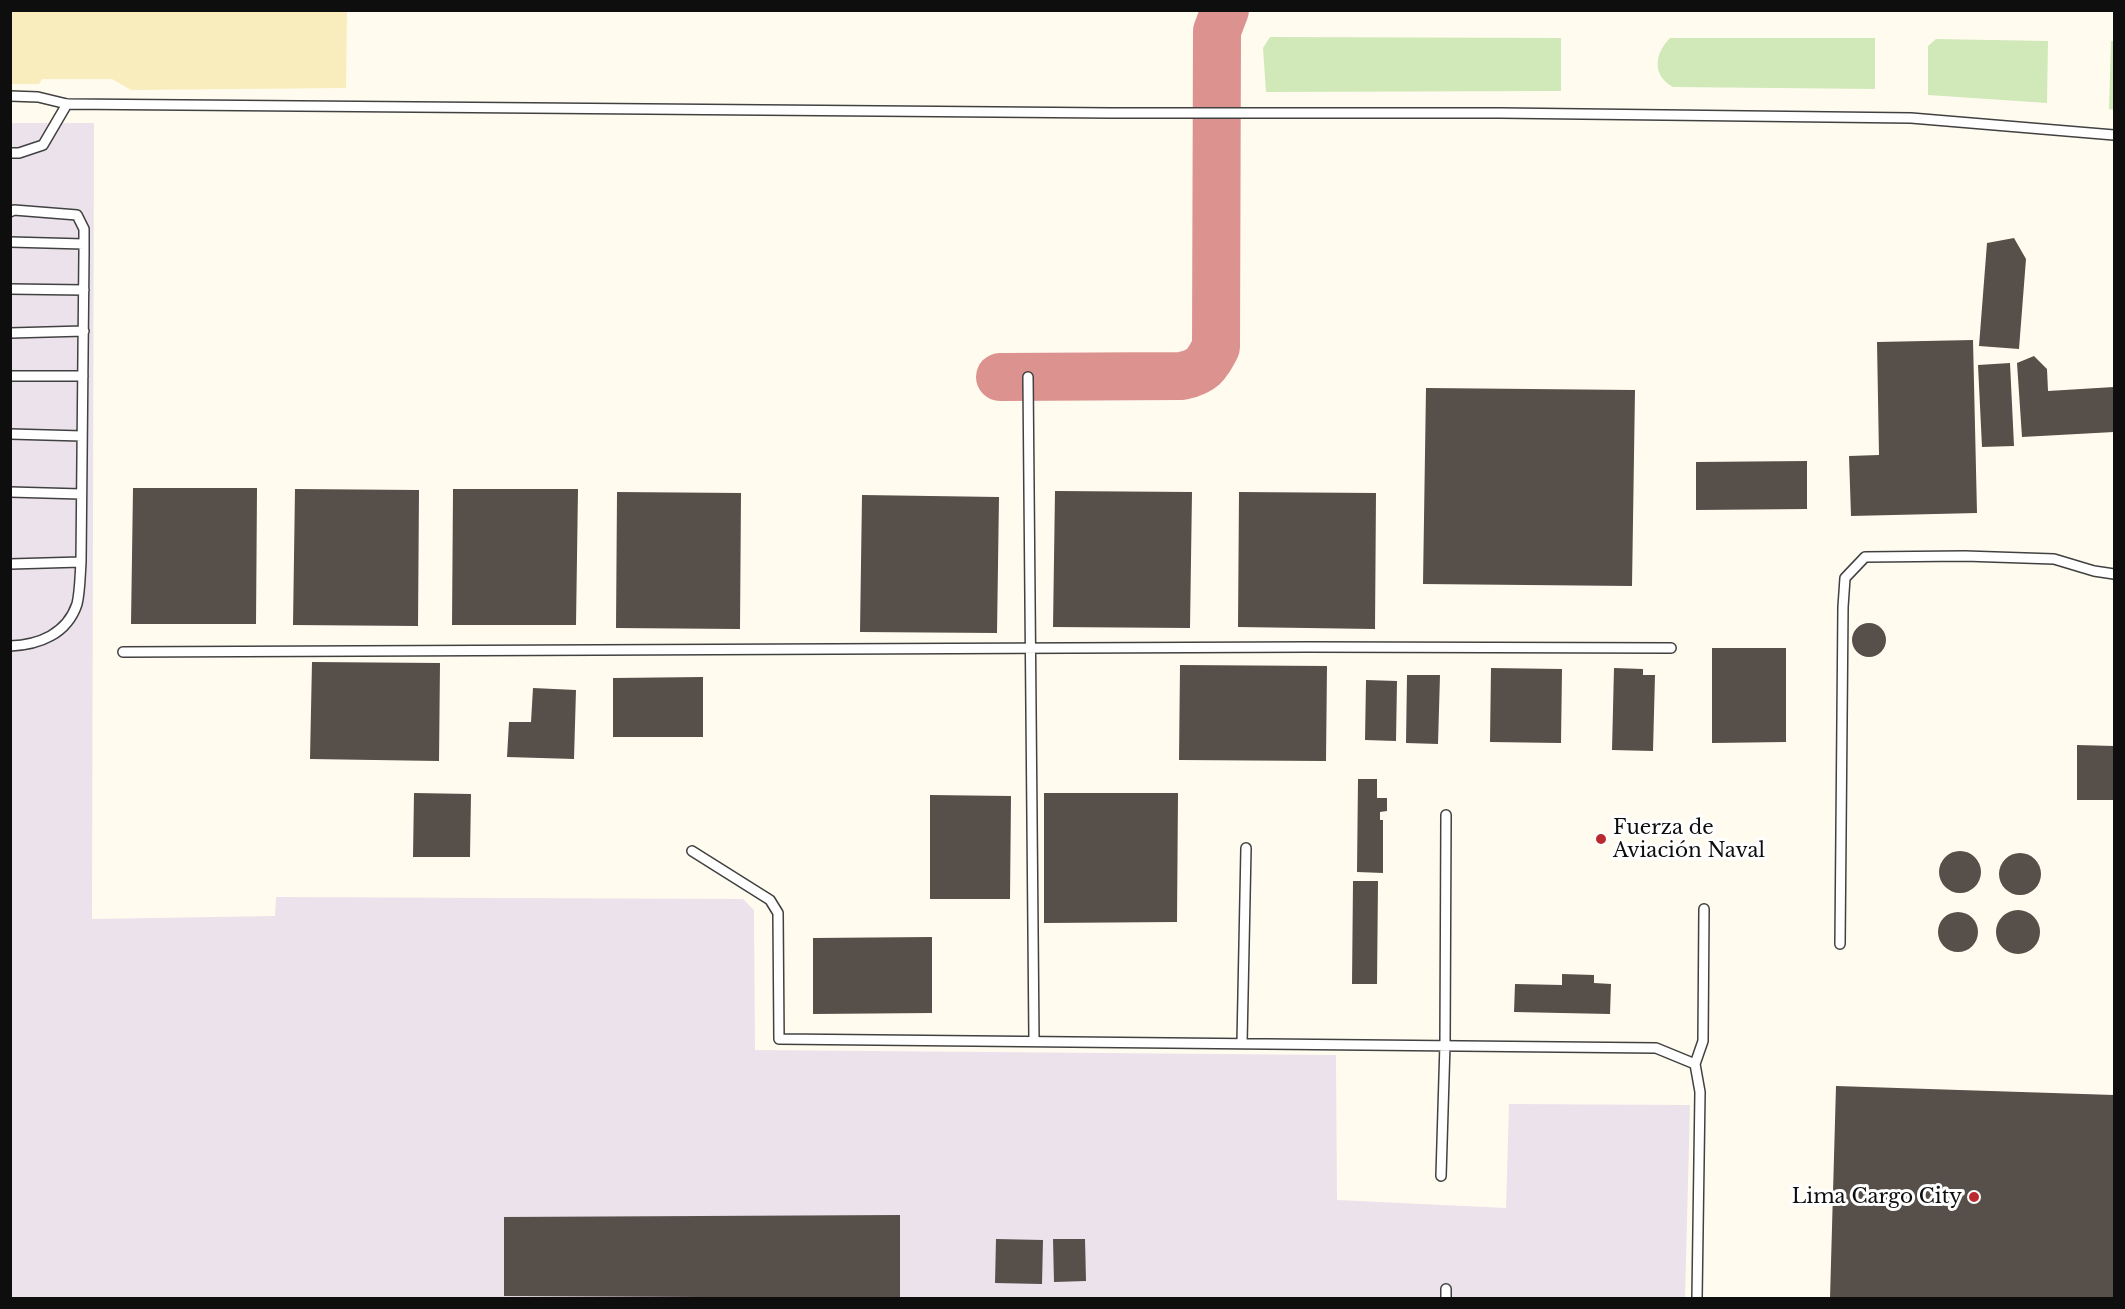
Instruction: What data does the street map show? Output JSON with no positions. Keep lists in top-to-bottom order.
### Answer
{
  "places": ["Fuerza de Aviación Naval", "Lima Cargo City"]
}
